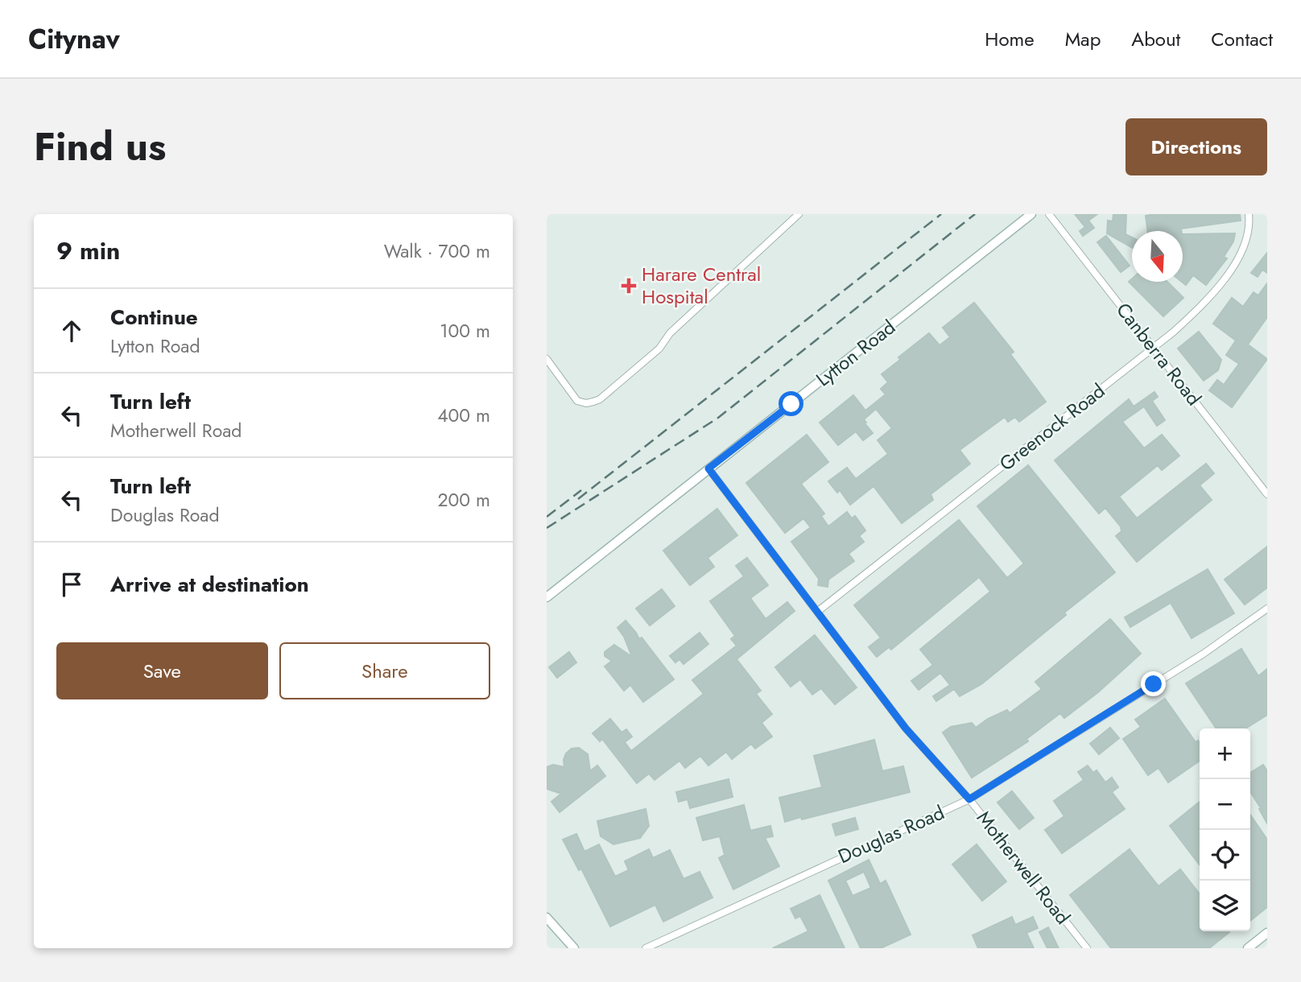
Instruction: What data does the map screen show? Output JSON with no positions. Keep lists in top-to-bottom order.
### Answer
{
  "streets": {
    "main road": ["Lytton Road"],
    "street": [
      "Canberra Road",
      "Greenock Road",
      "Douglas Road",
      "Motherwell Road"
    ]
  },
  "crossings": [
    ["Lytton Road", "Motherwell Road"],
    ["Canberra Road", "Greenock Road"],
    ["Greenock Road", "Motherwell Road"],
    ["Douglas Road", "Motherwell Road"]
  ],
  "places": {
    "health": ["Harare Central Hospital"]
  },
  "north": "bottom",
  "page": {
    "header": "Citynav",
    "nav": [
      "Home",
      "Map",
      "About",
      "Contact"
    ],
    "title": "Find us",
    "buttons": [
      "Directions",
      ["Save", "Share"]
    ],
    "heading": ["9 min", "Walk · 700 m"],
    "list": [
      ["Continue", "Lytton Road", "100 m"],
      ["Turn left", "Motherwell Road", "400 m"],
      ["Turn left", "Douglas Road", "200 m"],
      "Arrive at destination"
    ],
    "map_buttons": ["+", "−"]
  }
}
